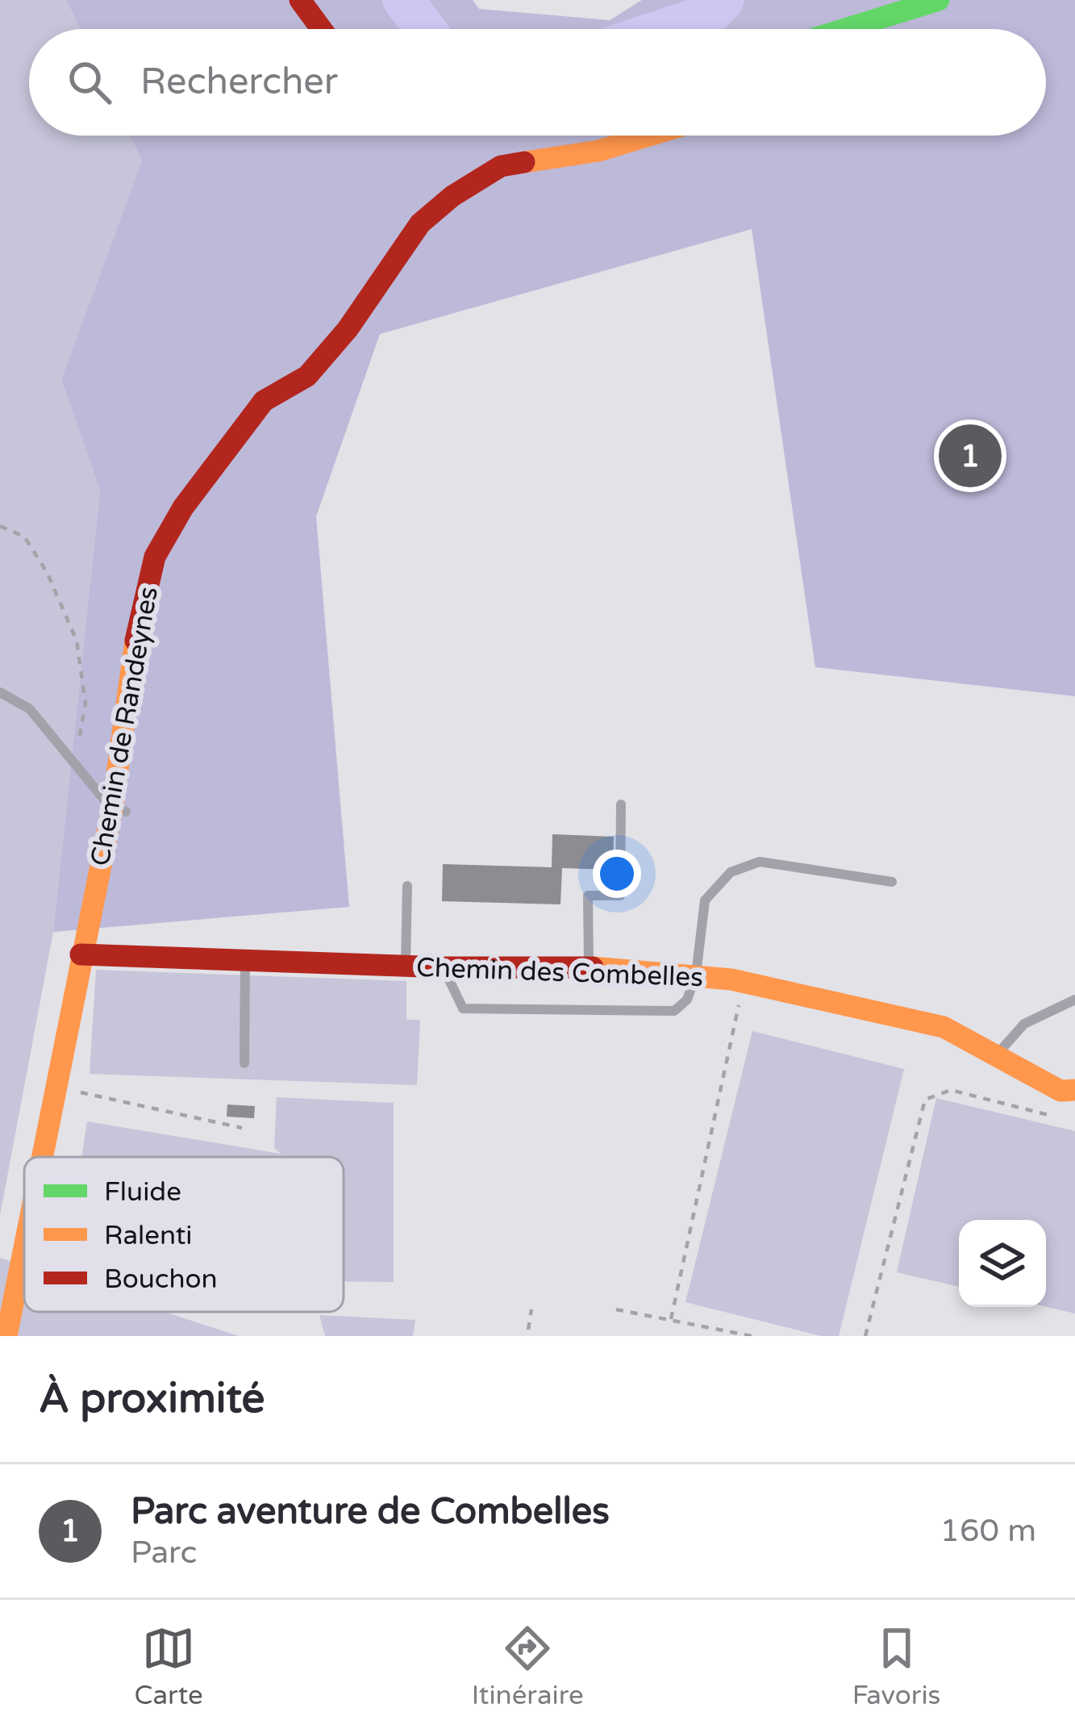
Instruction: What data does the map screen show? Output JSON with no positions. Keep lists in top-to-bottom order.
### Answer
{
  "streets": {
    "street": ["Chemin de Randeynes", "Chemin des Combelles"]
  },
  "crossings": [
    ["Chemin de Randeynes", "Chemin des Combelles"]
  ],
  "legend": ["Fluide", "Ralenti", "Bouchon"],
  "page": {
    "search": "Rechercher",
    "pins": "1",
    "heading": "À proximité",
    "list": [
      {
        "mark": "1",
        "name": "Parc aventure de Combelles",
        "note": "Parc",
        "value": "160 m"
      }
    ],
    "nav": ["Carte", "Itinéraire", "Favoris"]
  }
}
